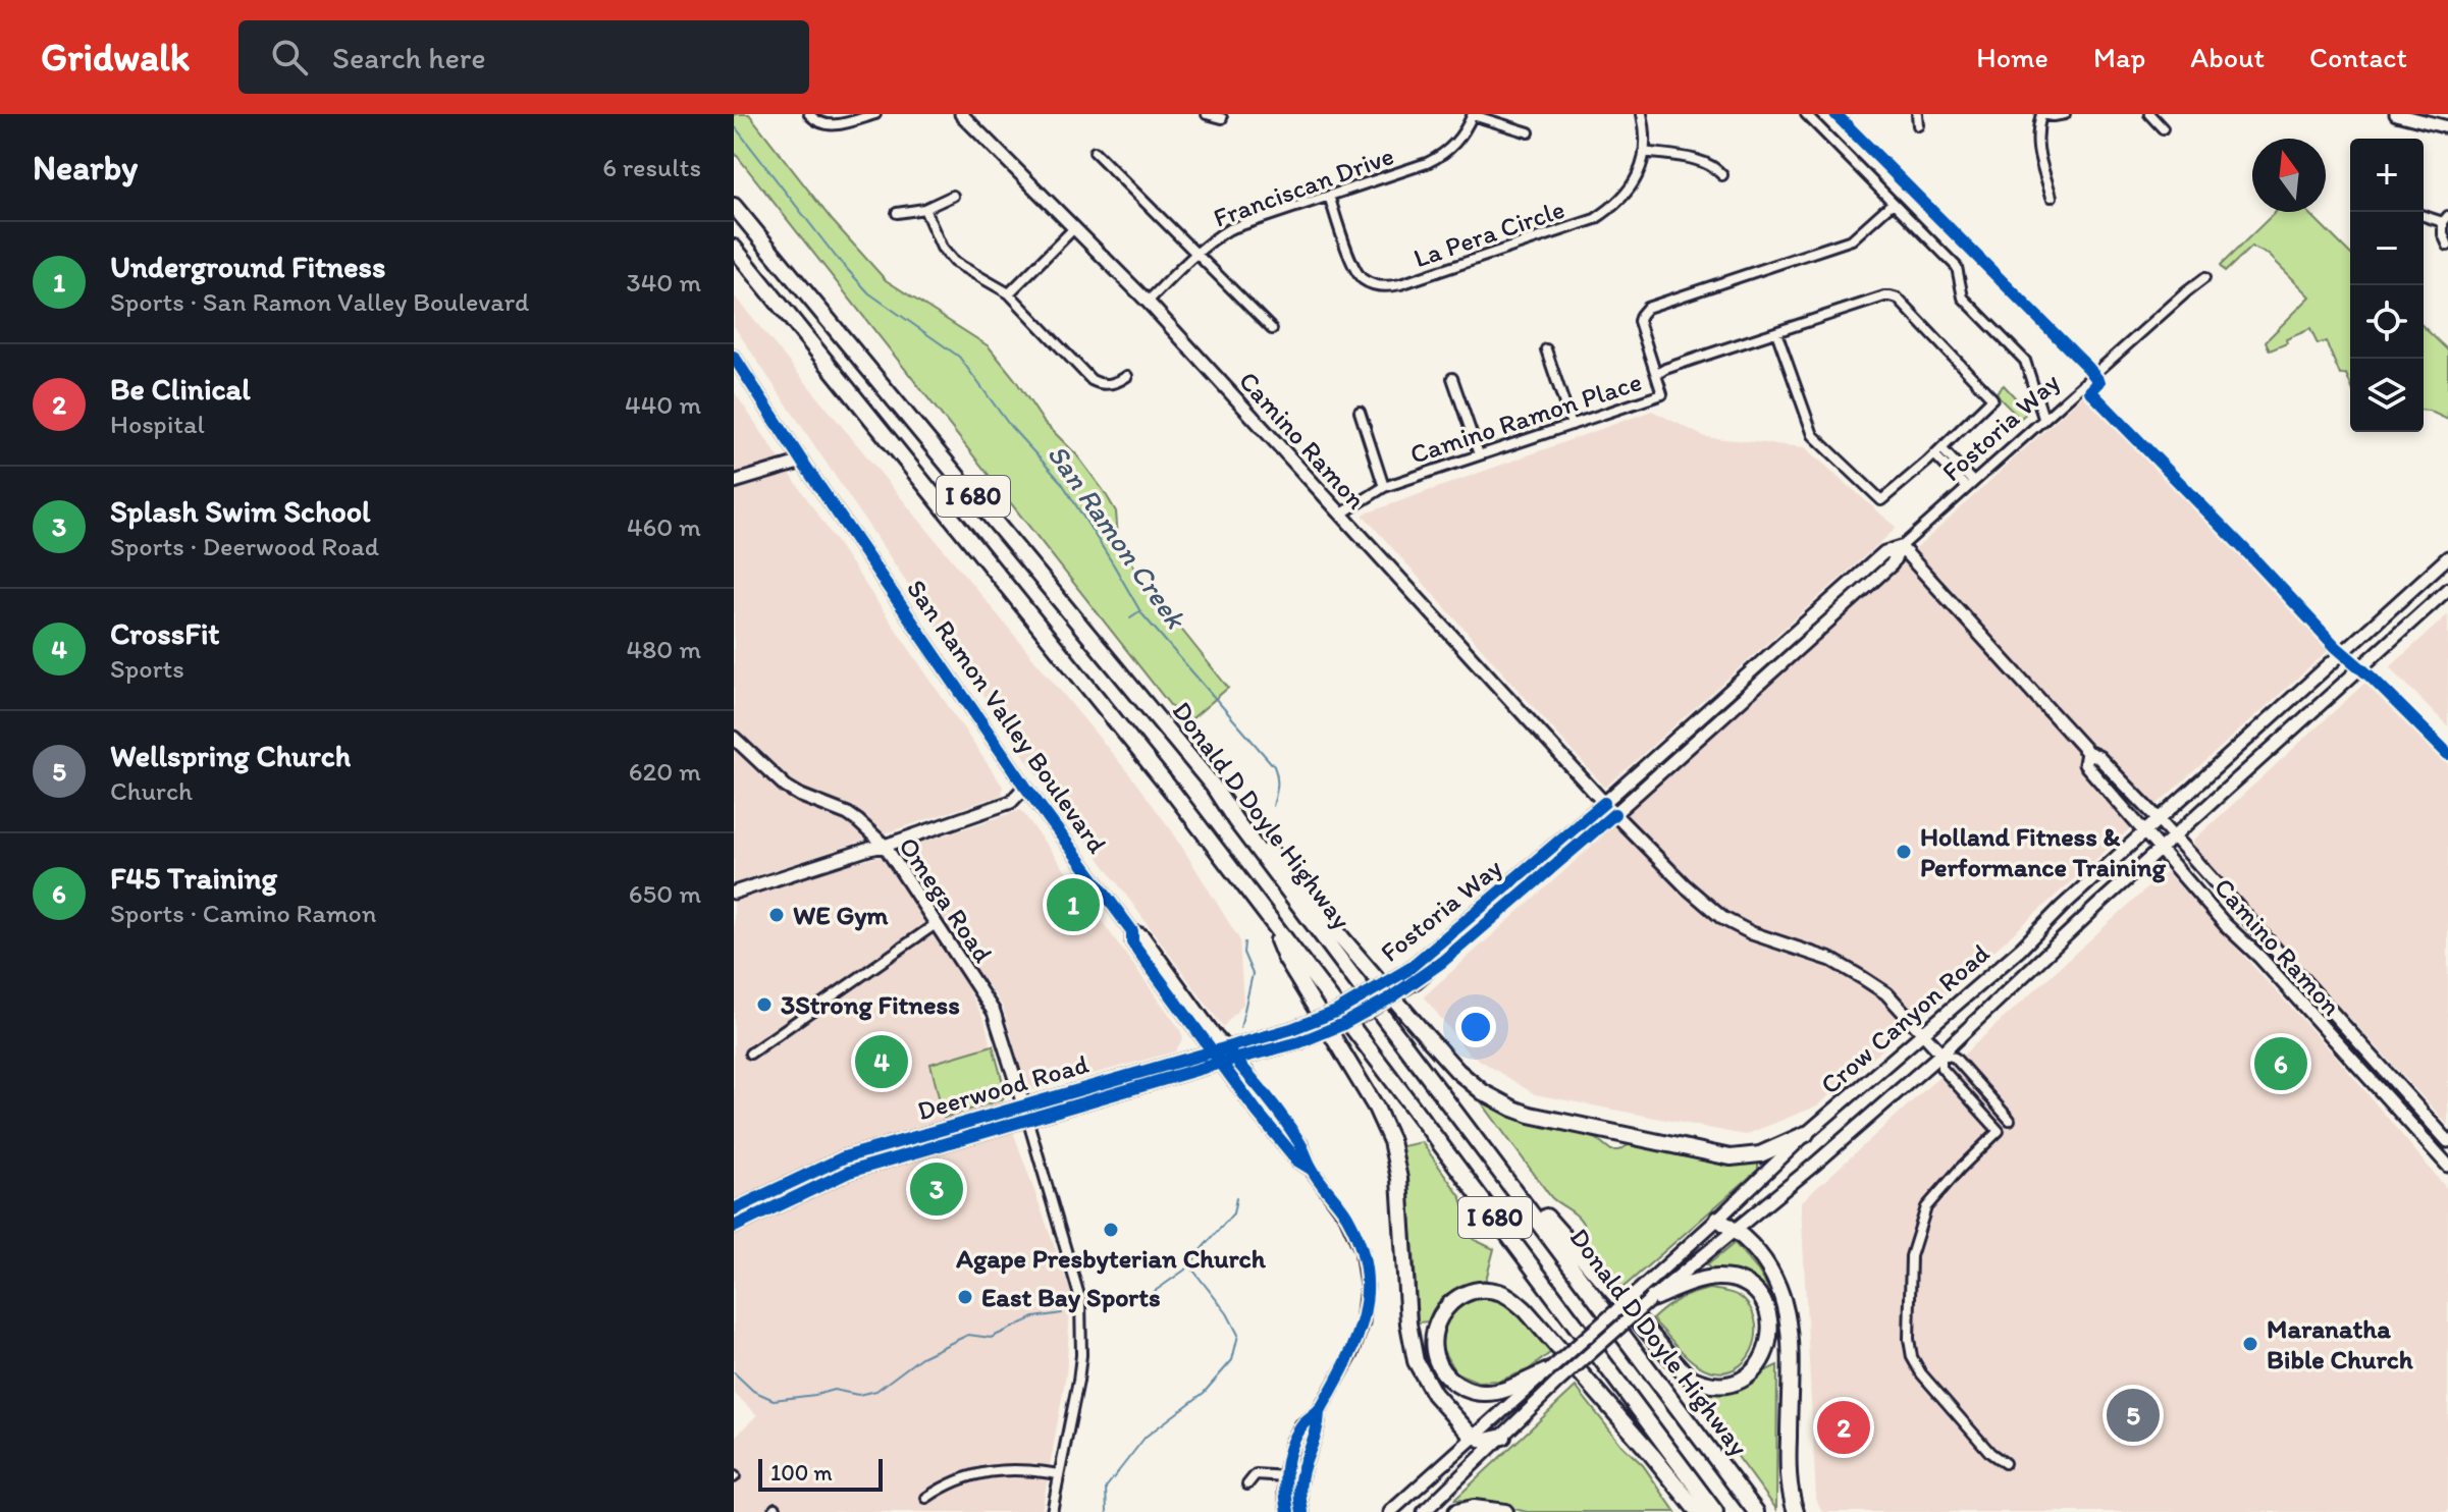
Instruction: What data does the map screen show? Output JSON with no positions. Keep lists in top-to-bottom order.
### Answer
{
  "streets": {
    "highway": ["I 680", "Donald D Doyle Highway"],
    "street": [
      "Franciscan Drive",
      "La Pera Circle",
      "Camino Ramon Place",
      "Fostoria Way",
      "Camino Ramon",
      "San Ramon Valley Boulevard",
      "Omega Road",
      "Crow Canyon Road",
      "Deerwood Road"
    ]
  },
  "crossings": [
    ["Franciscan Drive", "La Pera Circle"],
    ["Franciscan Drive", "Camino Ramon"],
    ["Camino Ramon Place", "Camino Ramon"],
    ["Fostoria Way", "Camino Ramon"],
    ["Fostoria Way", "Deerwood Road"],
    ["Camino Ramon", "Crow Canyon Road"],
    ["San Ramon Valley Boulevard", "Deerwood Road"],
    ["Omega Road", "Deerwood Road"]
  ],
  "water": ["San Ramon Creek"],
  "places": [
    "Holland Fitness & Performance Training",
    "WE Gym",
    "3Strong Fitness",
    "Agape Presbyterian Church",
    "East Bay Sports",
    "Maranatha Bible Church"
  ],
  "scale_bar": "100 m",
  "north": "top",
  "page": {
    "header": "Gridwalk",
    "search": "Search here",
    "nav": [
      "Home",
      "Map",
      "About",
      "Contact"
    ],
    "heading": ["Nearby", "6 results"],
    "map_buttons": ["+", "−"],
    "list": [
      {
        "mark": "1",
        "name": "Underground Fitness",
        "note": "Sports · San Ramon Valley Boulevard",
        "value": "340 m"
      },
      {
        "mark": "2",
        "name": "Be Clinical",
        "note": "Hospital",
        "value": "440 m"
      },
      {
        "mark": "3",
        "name": "Splash Swim School",
        "note": "Sports · Deerwood Road",
        "value": "460 m"
      },
      {
        "mark": "4",
        "name": "CrossFit",
        "note": "Sports",
        "value": "480 m"
      },
      {
        "mark": "5",
        "name": "Wellspring Church",
        "note": "Church",
        "value": "620 m"
      },
      {
        "mark": "6",
        "name": "F45 Training",
        "note": "Sports · Camino Ramon",
        "value": "650 m"
      }
    ],
    "pins": [
      "1",
      "4",
      "6",
      "3",
      "5",
      "2"
    ],
    "scale": "100 m"
  }
}
